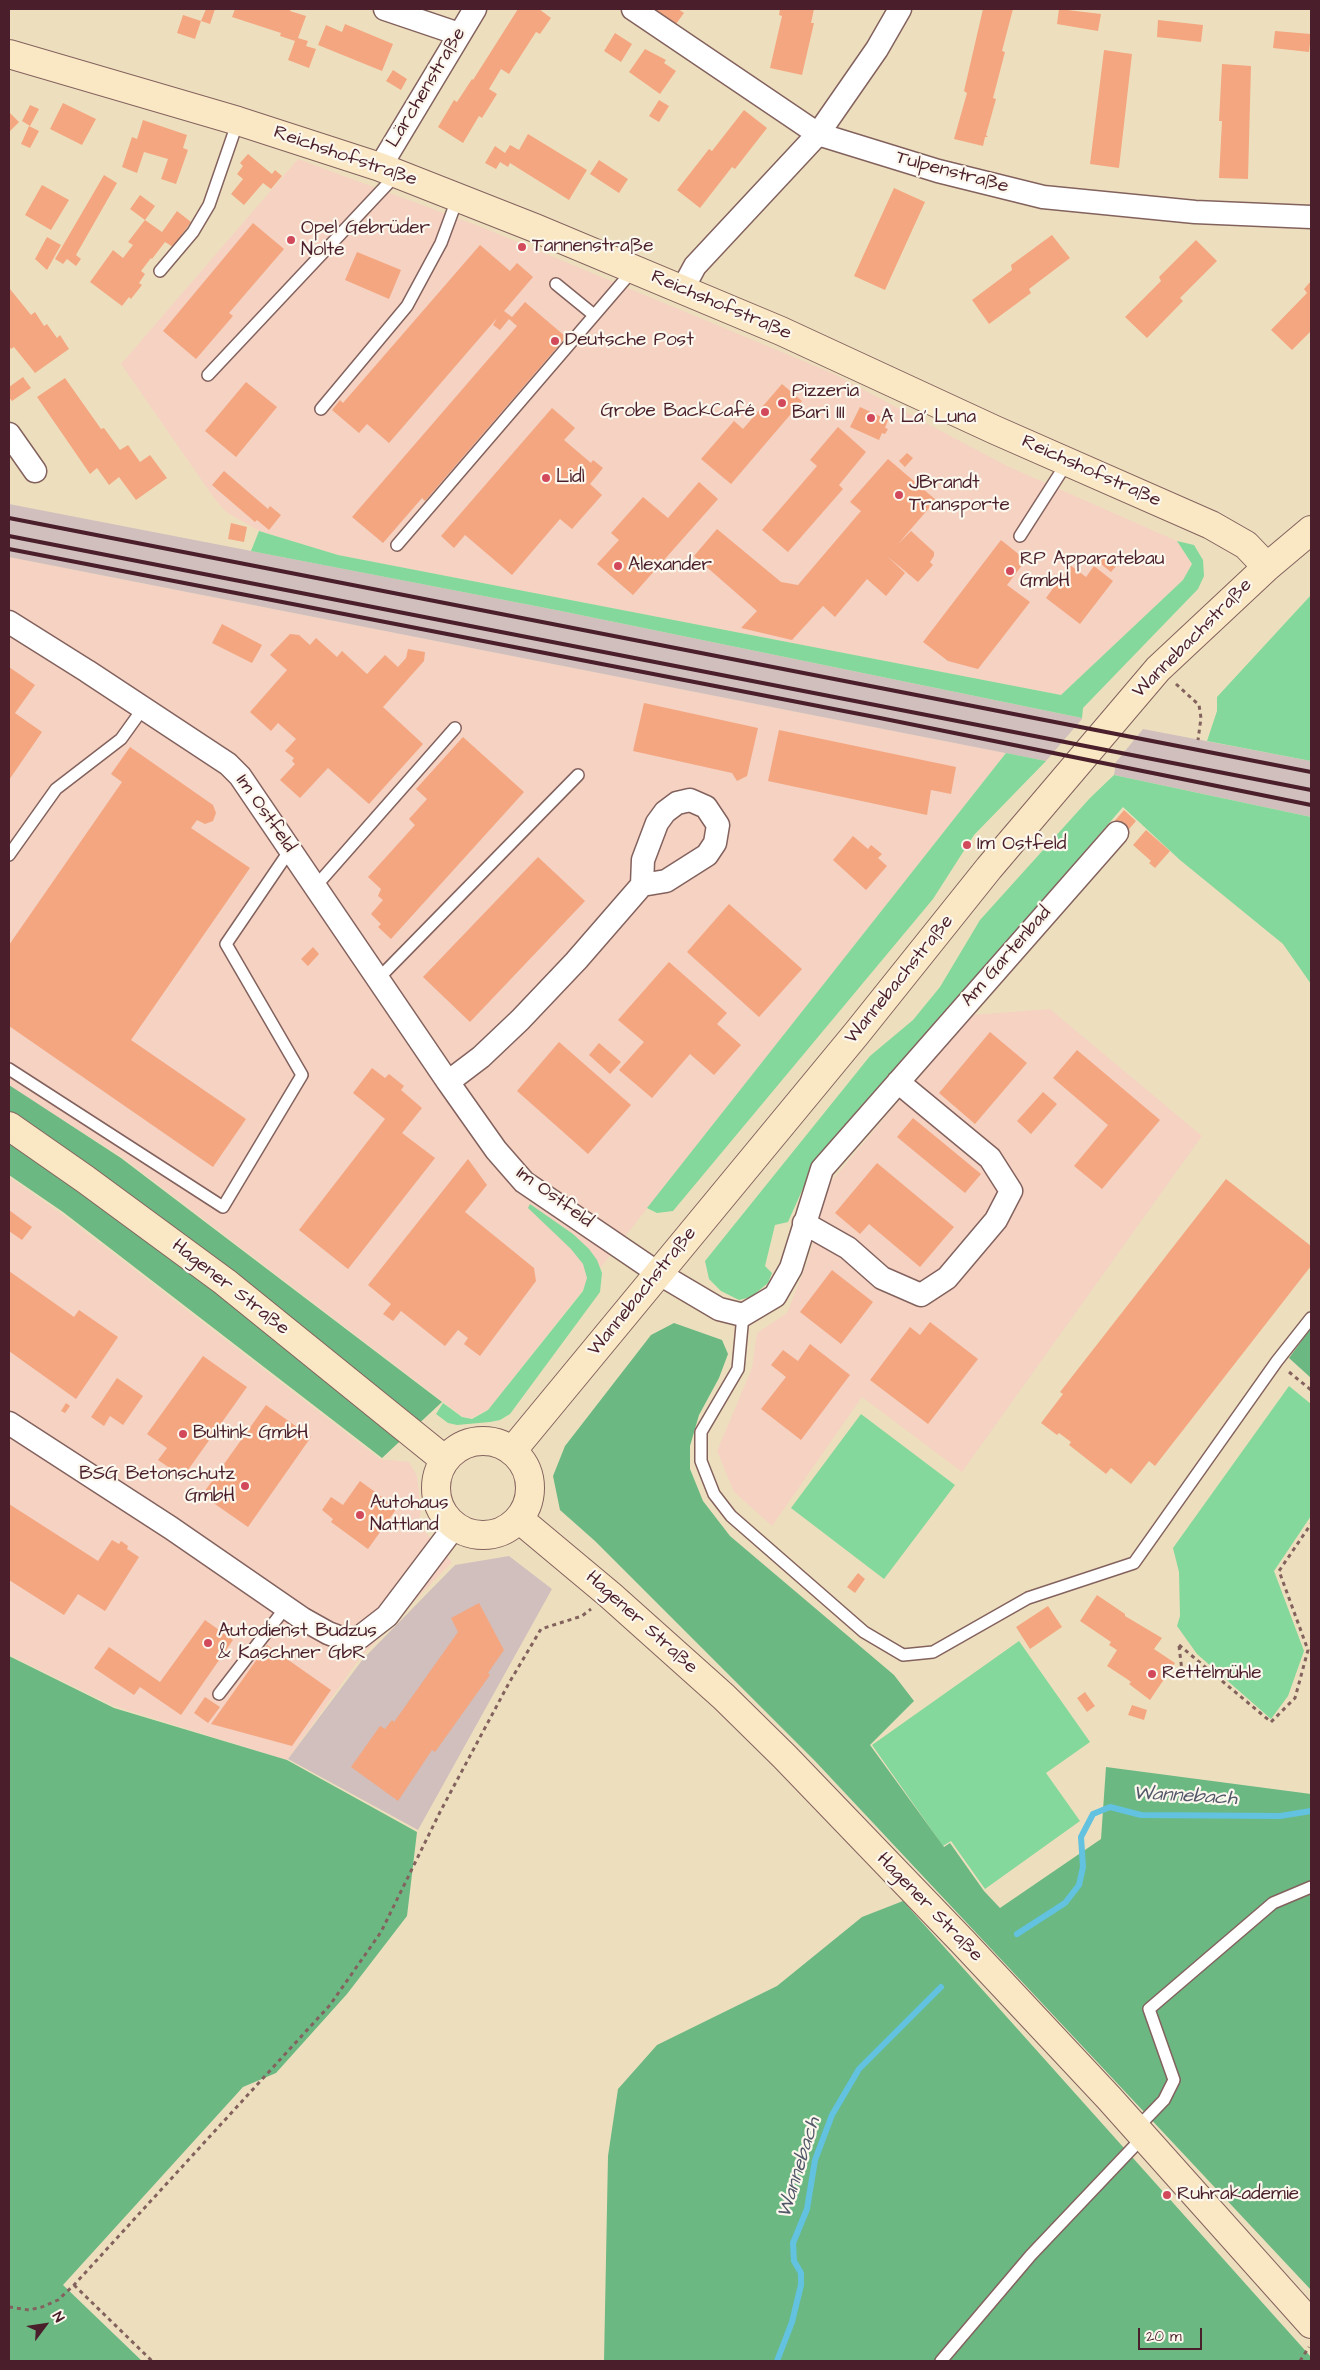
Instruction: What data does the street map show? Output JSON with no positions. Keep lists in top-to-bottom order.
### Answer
{
  "streets": {
    "main road": ["Reichshofstraße", "Wannebachstraße", "Hagener Straße"],
    "street": [
      "Lärchenstraße",
      "Tulpenstraße",
      "Im Ostfeld",
      "Am Gartenbad"
    ]
  },
  "crossings": [
    ["Lärchenstraße", "Reichshofstraße"],
    ["Reichshofstraße", "Wannebachstraße"],
    ["Wannebachstraße", "Im Ostfeld"],
    ["Wannebachstraße", "Hagener Straße"]
  ],
  "water": ["Wannebach"],
  "places": [
    "Opel Gebrüder Nolte",
    "Tannenstraße",
    "Deutsche Post",
    "Pizzeria Bari III",
    "Grobe BackCafé",
    "A La' Luna",
    "Lidl",
    "JBrandt Transporte",
    "Alexander",
    "RP Apparatebau GmbH",
    "Im Ostfeld",
    "Bultink GmbH",
    "BSG Betonschutz GmbH",
    "Autohaus Nattland",
    "Autodienst Budzus & Kaschner GbR",
    "Rettelmühle",
    "Ruhrakademie"
  ],
  "scale_bar": "20 m",
  "north": "top right"
}
